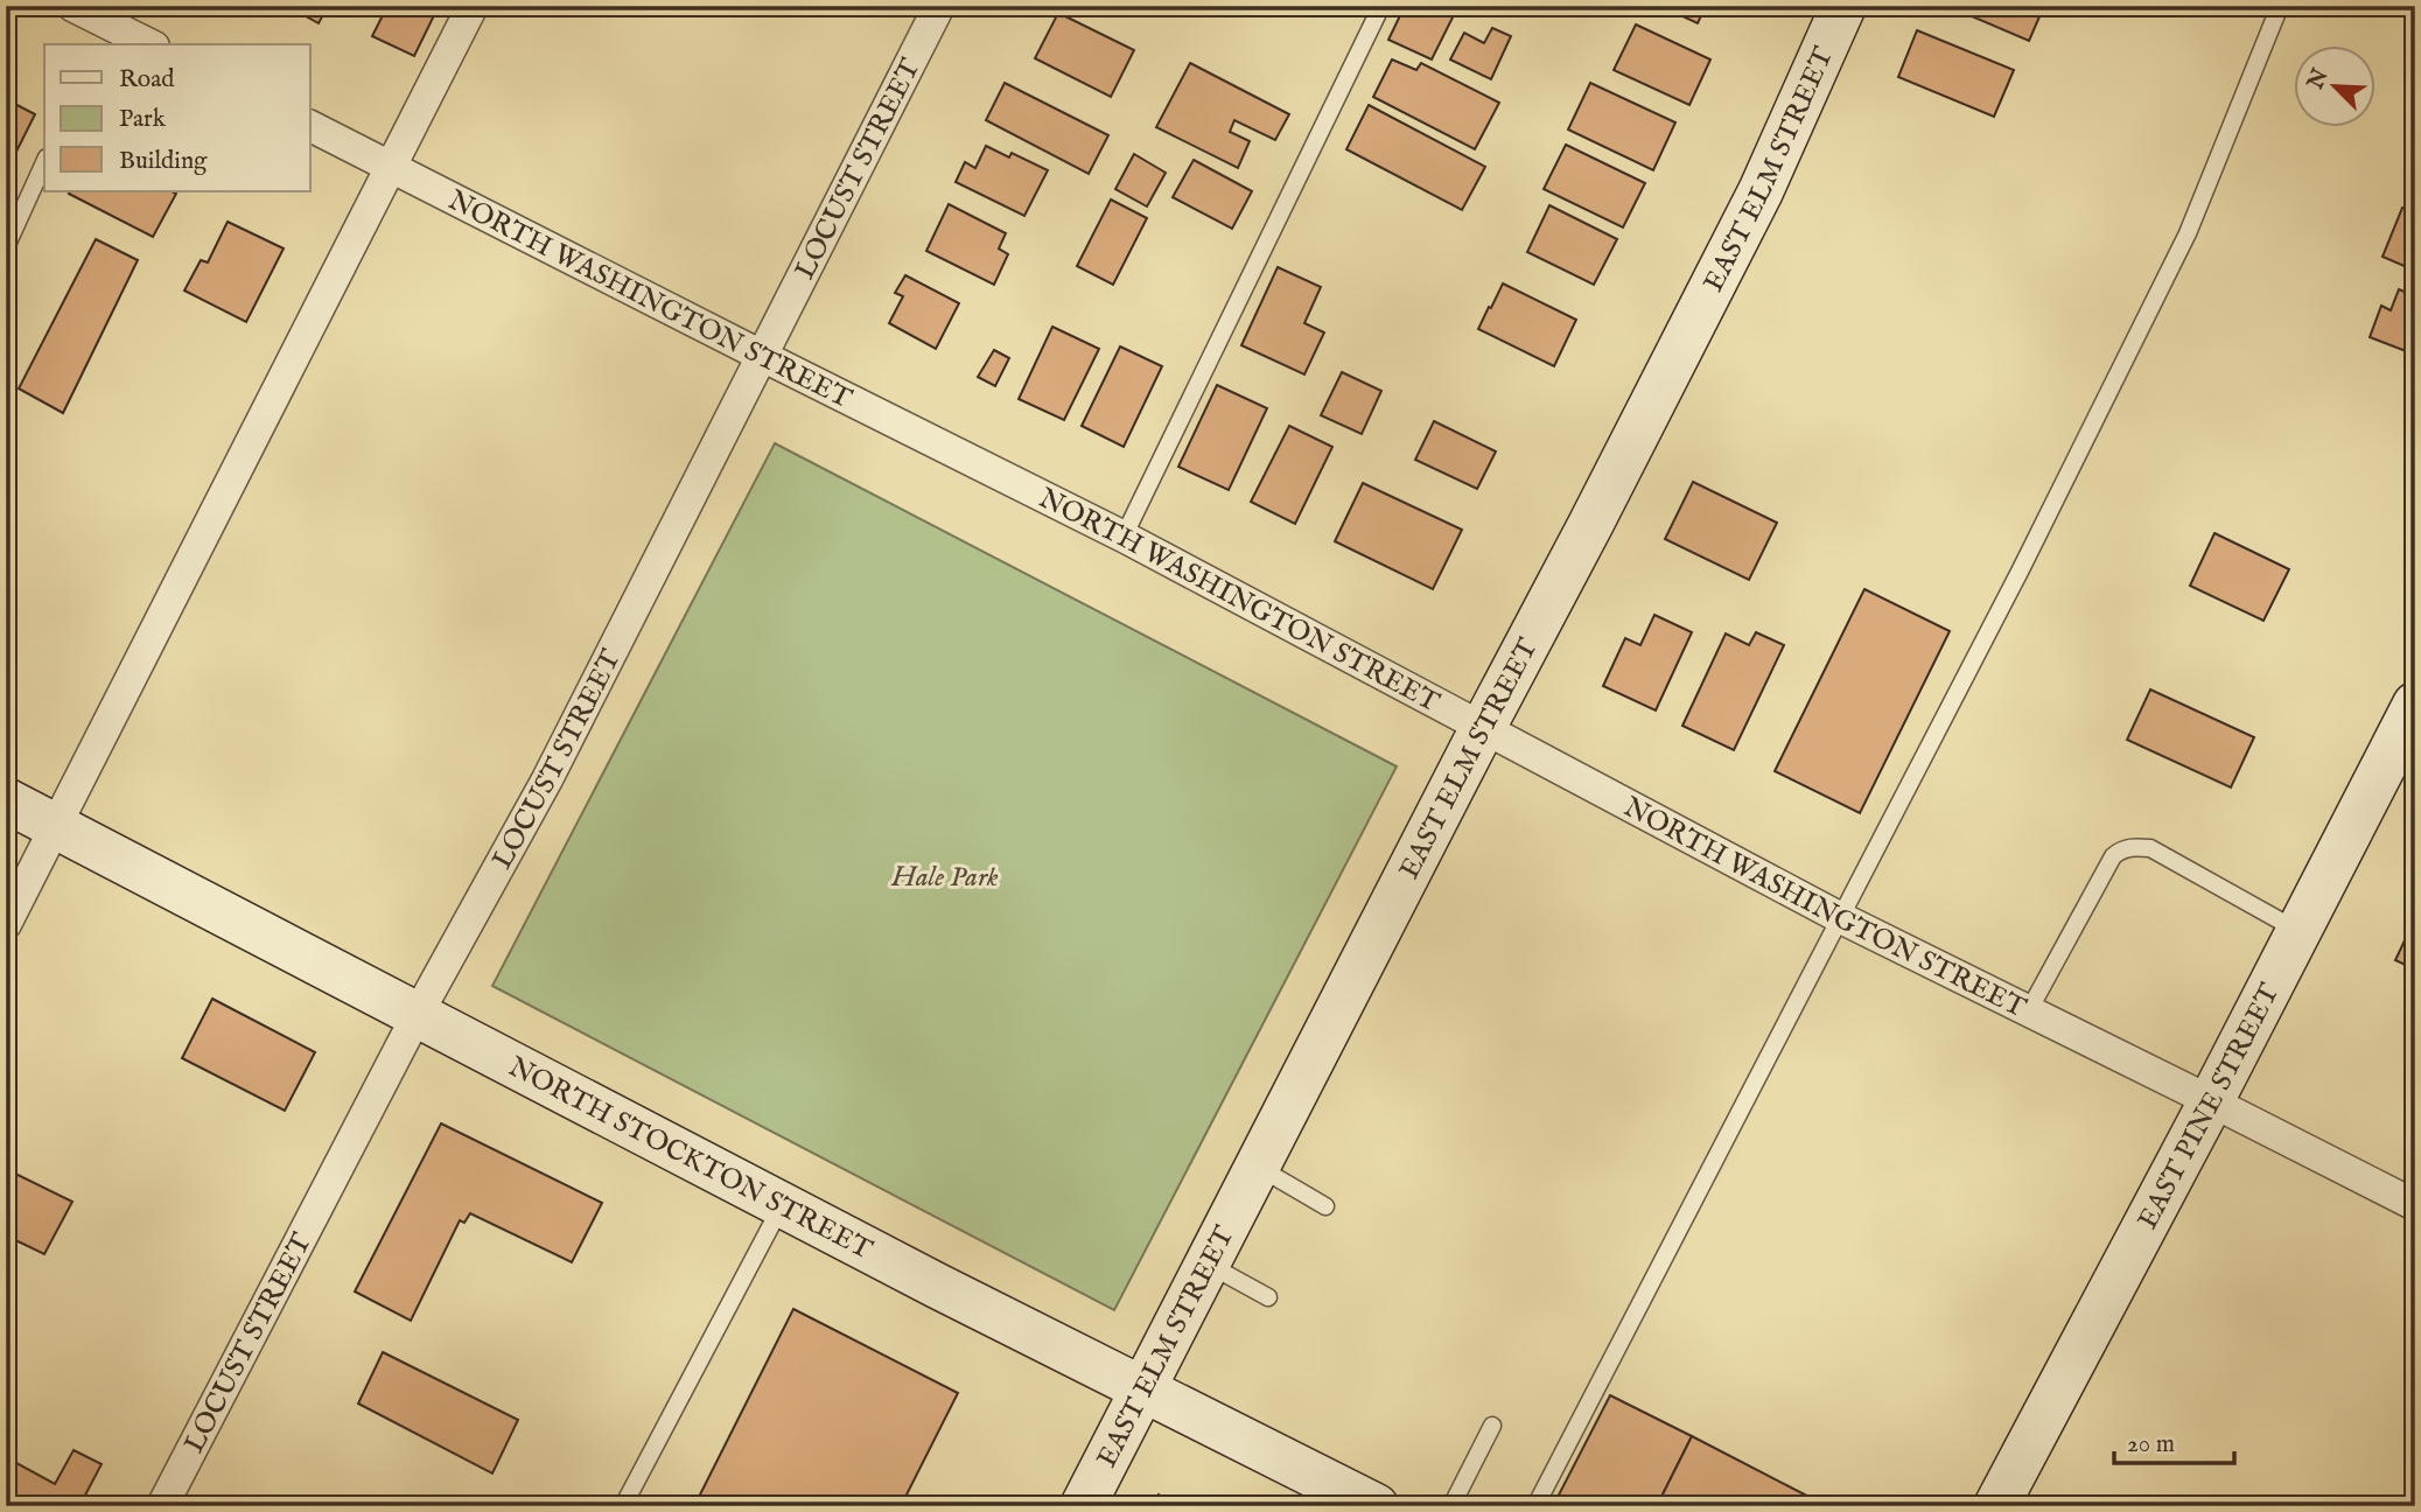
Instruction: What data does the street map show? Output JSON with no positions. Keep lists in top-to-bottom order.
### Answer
{
  "streets": {
    "street": [
      "LOCUST STREET",
      "EAST ELM STREET",
      "NORTH WASHINGTON STREET",
      "EAST PINE STREET",
      "NORTH STOCKTON STREET"
    ]
  },
  "crossings": [
    ["LOCUST STREET", "NORTH WASHINGTON STREET"],
    ["LOCUST STREET", "NORTH STOCKTON STREET"],
    ["EAST ELM STREET", "NORTH WASHINGTON STREET"],
    ["EAST ELM STREET", "NORTH STOCKTON STREET"],
    ["NORTH WASHINGTON STREET", "EAST PINE STREET"]
  ],
  "parks": ["Hale Park"],
  "legend": ["Road", "Park", "Building"],
  "scale_bar": "20 m",
  "north": "top left"
}
